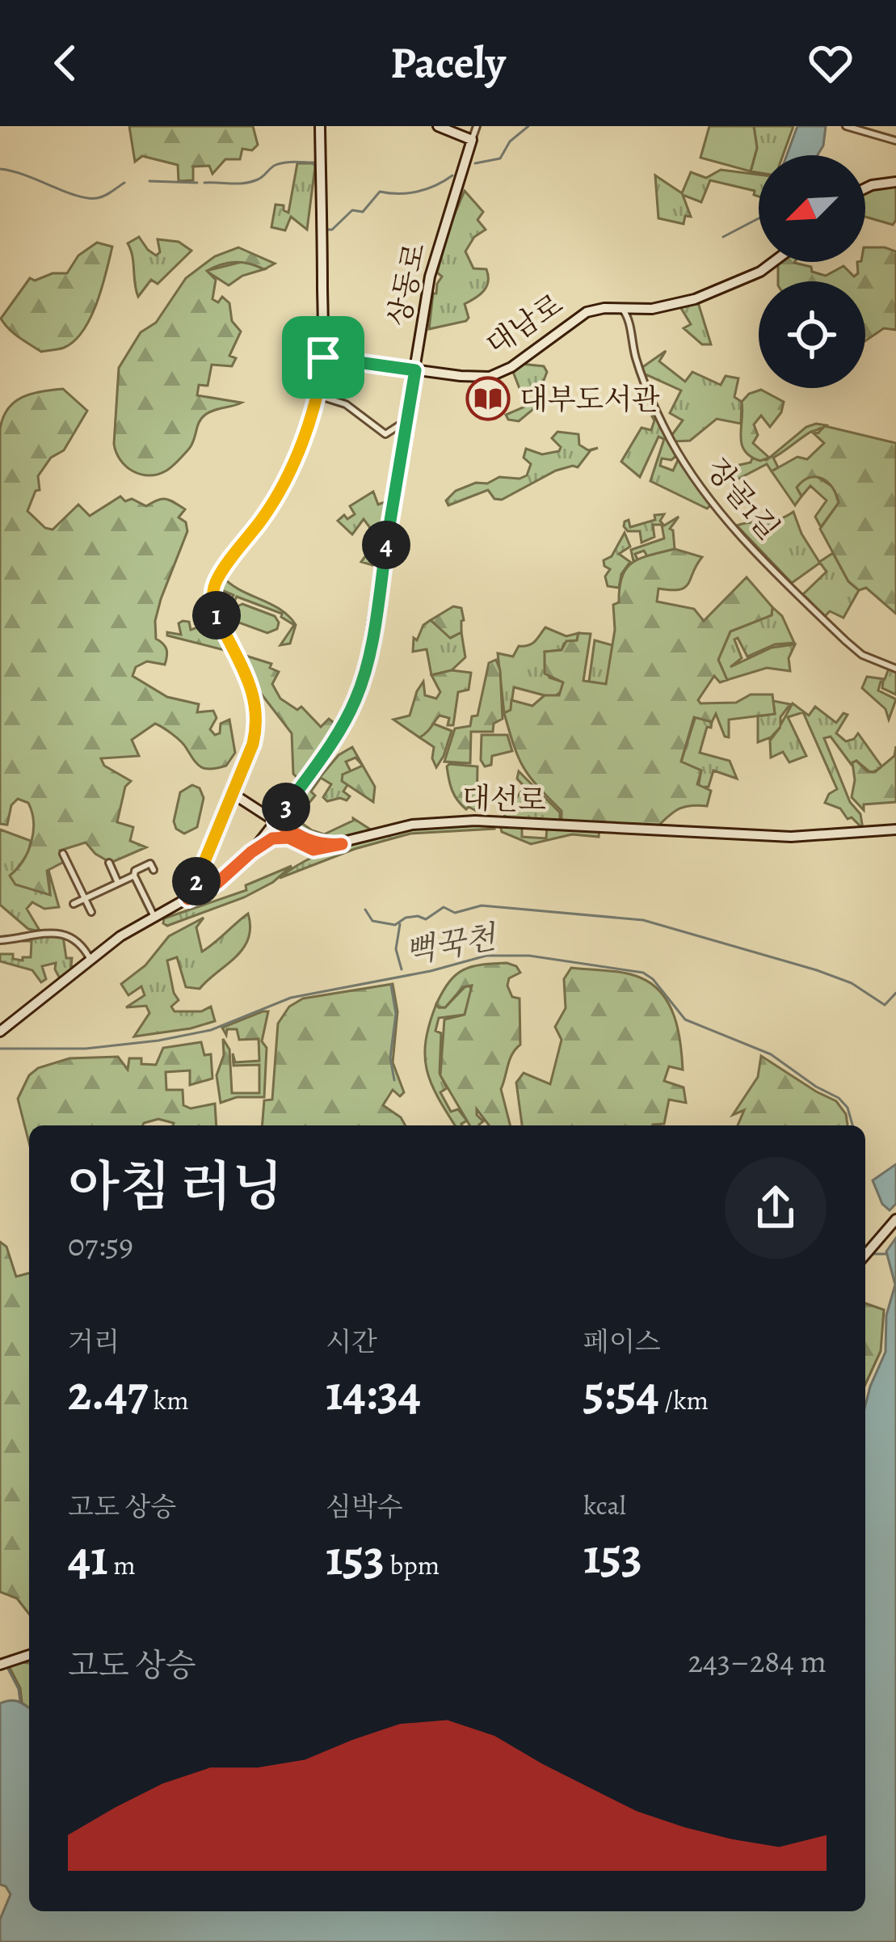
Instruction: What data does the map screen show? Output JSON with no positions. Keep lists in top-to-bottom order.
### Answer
{
  "streets": {
    "street": [
      "상동로",
      "대남로",
      "장골1길",
      "대선로"
    ]
  },
  "crossings": [
    ["상동로", "대남로"],
    ["상동로", "대선로"],
    ["대남로", "장골1길"]
  ],
  "water": ["뻑꾹천"],
  "places": {
    "library": ["대부도서관"]
  },
  "north": "bottom left",
  "page": {
    "header": "Pacely",
    "pins": [
      "4",
      "1",
      "3",
      "2"
    ],
    "heading": ["아침 러닝", "07:59"],
    "stats": [
      ["거리", "2.47 km"],
      ["시간", "14:34"],
      ["페이스", "5:54 /km"],
      ["고도 상승", "41 m"],
      ["심박수", "153 bpm"],
      ["kcal", "153"]
    ],
    "chart": ["고도 상승", "243–284 m"]
  }
}
